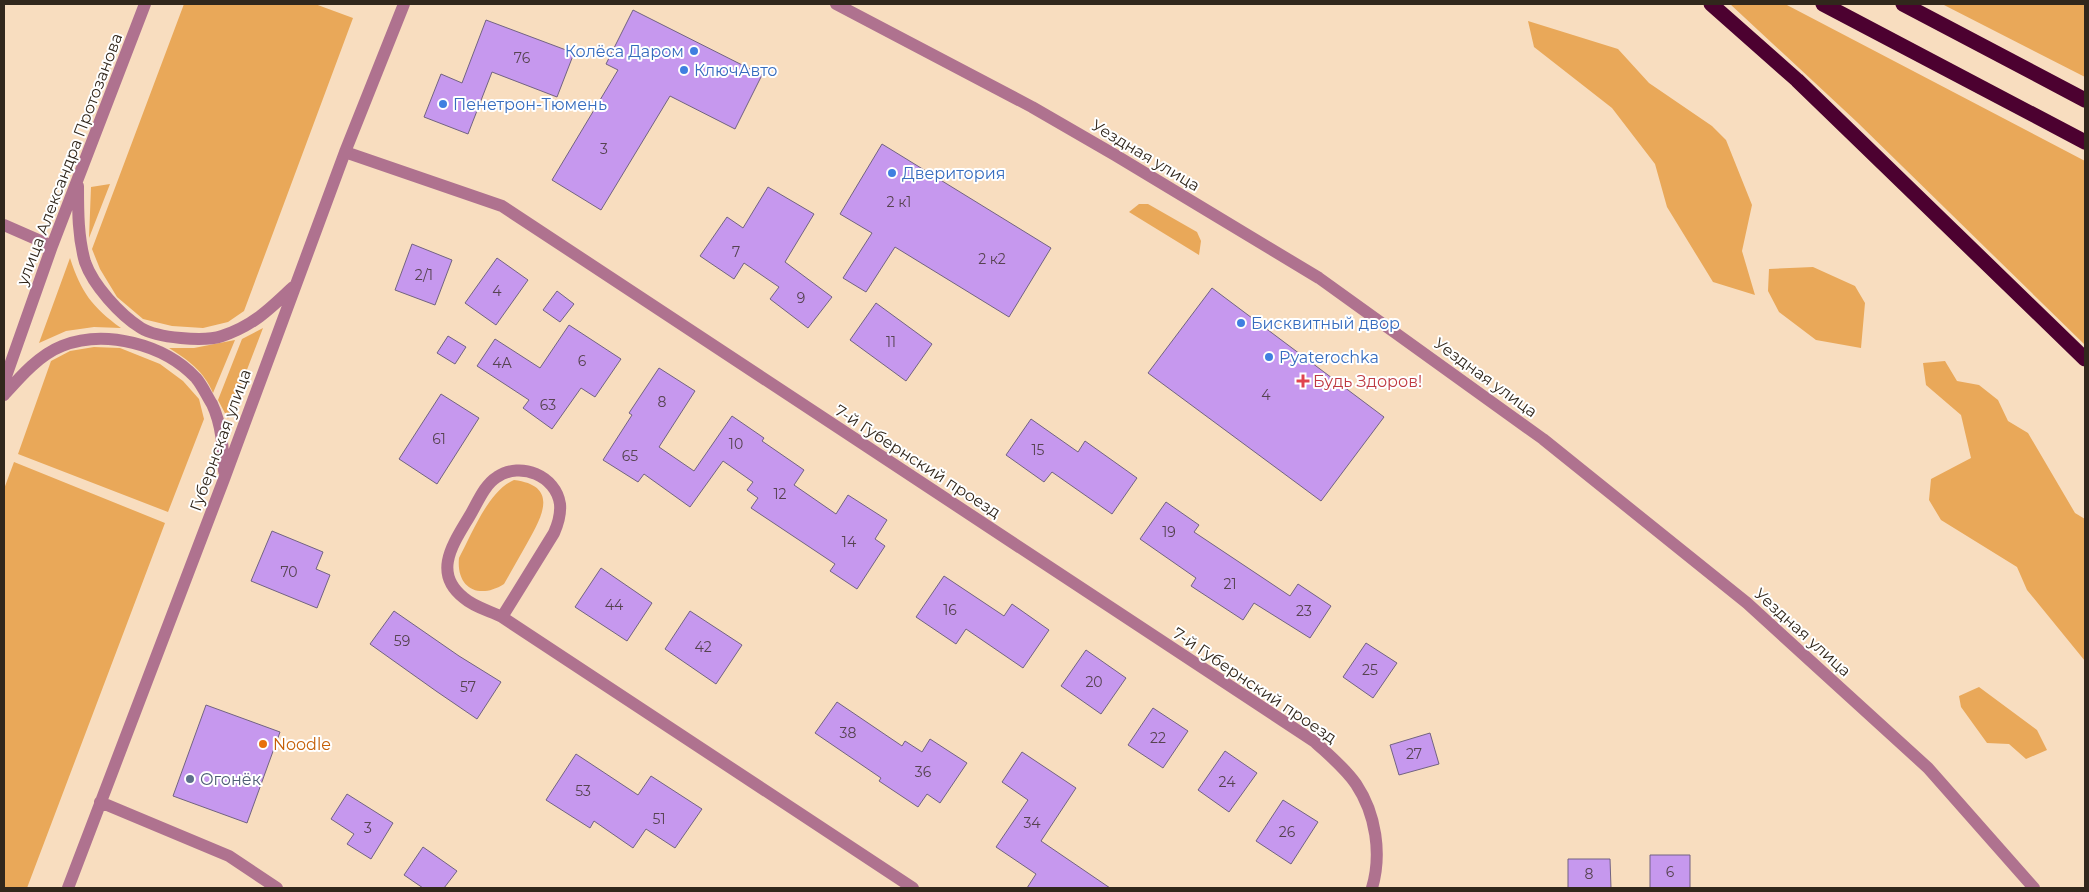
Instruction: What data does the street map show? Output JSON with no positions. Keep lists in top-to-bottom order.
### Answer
{
  "streets": {
    "street": [
      "Уездная улица",
      "улица Александра Протозанова",
      "Губернская улица",
      "7-й Губернский проезд"
    ]
  },
  "crossings": [
    ["Губернская улица", "7-й Губернский проезд"]
  ],
  "places": {
    "other": [
      "Колёса Даром",
      "КлючАвто",
      "Пенетрон-Тюмень",
      "Дверитория",
      "Бисквитный двор",
      "Pyaterochka",
      "Noodle",
      "Огонёк"
    ],
    "health": ["Будь Здоров!"]
  },
  "house_numbers": [
    "76",
    "3",
    "2 к1",
    "7",
    "2 к2",
    "2/1",
    "4",
    "9",
    "11",
    "6",
    "4А",
    "4",
    "8",
    "63",
    "61",
    "10",
    "15",
    "65",
    "12",
    "19",
    "14",
    "70",
    "21",
    "44",
    "16",
    "23",
    "59",
    "42",
    "25",
    "20",
    "57",
    "38",
    "22",
    "27",
    "36",
    "24",
    "53",
    "51",
    "34",
    "3",
    "26",
    "6",
    "8"
  ]
}
